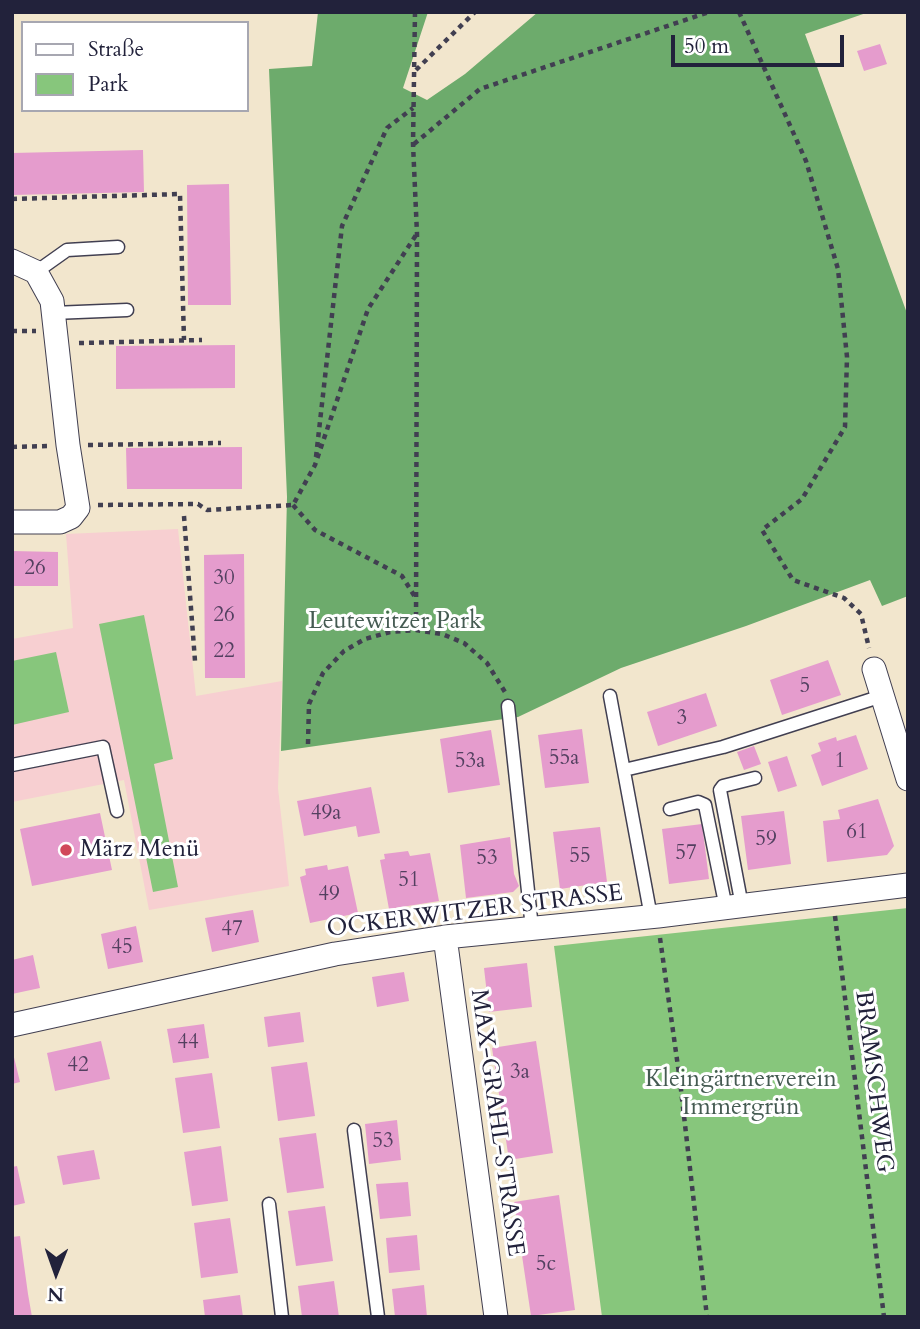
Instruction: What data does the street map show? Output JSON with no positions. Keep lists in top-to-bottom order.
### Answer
{
  "streets": {
    "street": ["OCKERWITZER STRASSE", "MAX-GRAHL-STRASSE"],
    "path": ["BRAMSCHWEG"]
  },
  "crossings": [
    ["OCKERWITZER STRASSE", "BRAMSCHWEG"],
    ["OCKERWITZER STRASSE", "MAX-GRAHL-STRASSE"]
  ],
  "parks": ["Leutewitzer Park", "Kleingärtnerverein Immergrün"],
  "places": ["März Menü"],
  "house_numbers": [
    "26",
    "30",
    "26",
    "22",
    "5",
    "3",
    "55a",
    "53a",
    "1",
    "49a",
    "61",
    "59",
    "57",
    "55",
    "53",
    "51",
    "49",
    "47",
    "45",
    "44",
    "42",
    "3a",
    "53",
    "5c"
  ],
  "legend": ["Straße", "Park"],
  "scale_bar": "50 m",
  "north": "bottom"
}
